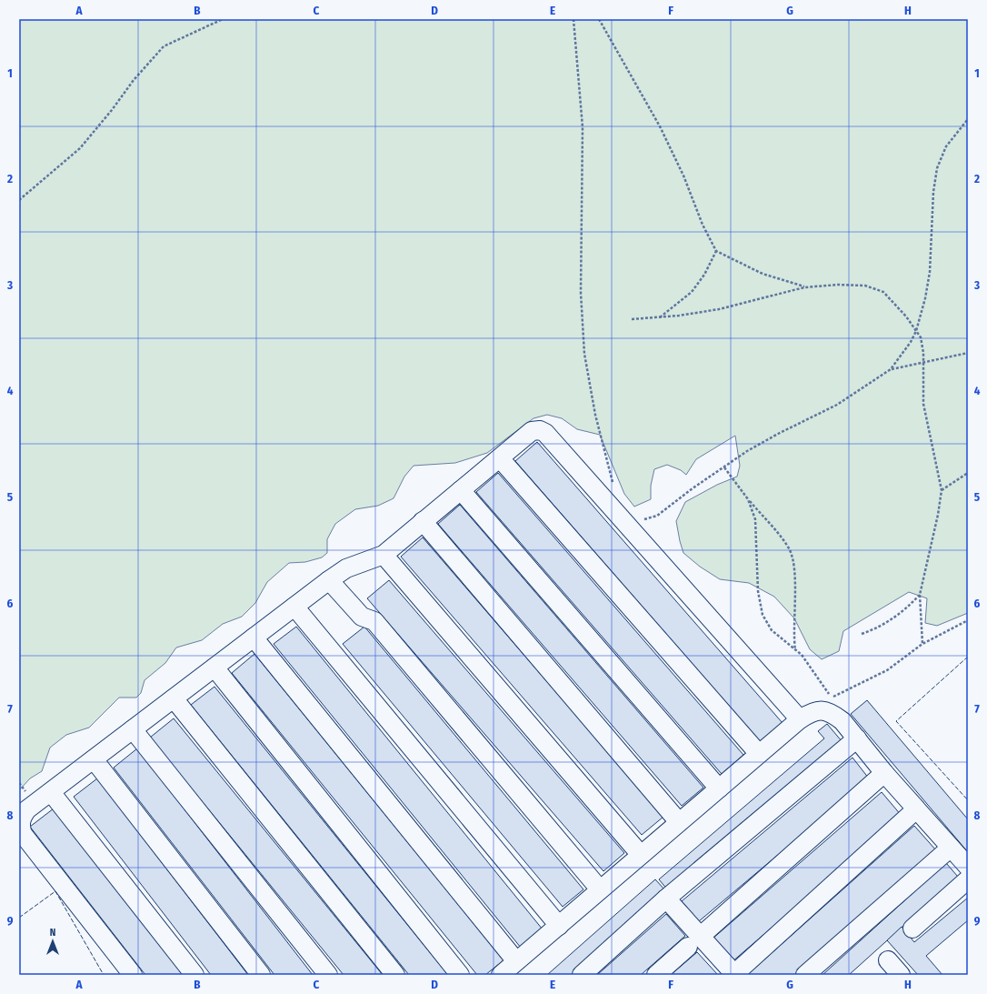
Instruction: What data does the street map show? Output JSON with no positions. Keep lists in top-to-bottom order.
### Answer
{
  "north": "top",
  "grid": {
    "columns": [
      "A",
      "B",
      "C",
      "D",
      "E",
      "F",
      "G",
      "H"
    ],
    "rows": [
      "1",
      "2",
      "3",
      "4",
      "5",
      "6",
      "7",
      "8",
      "9"
    ]
  }
}
